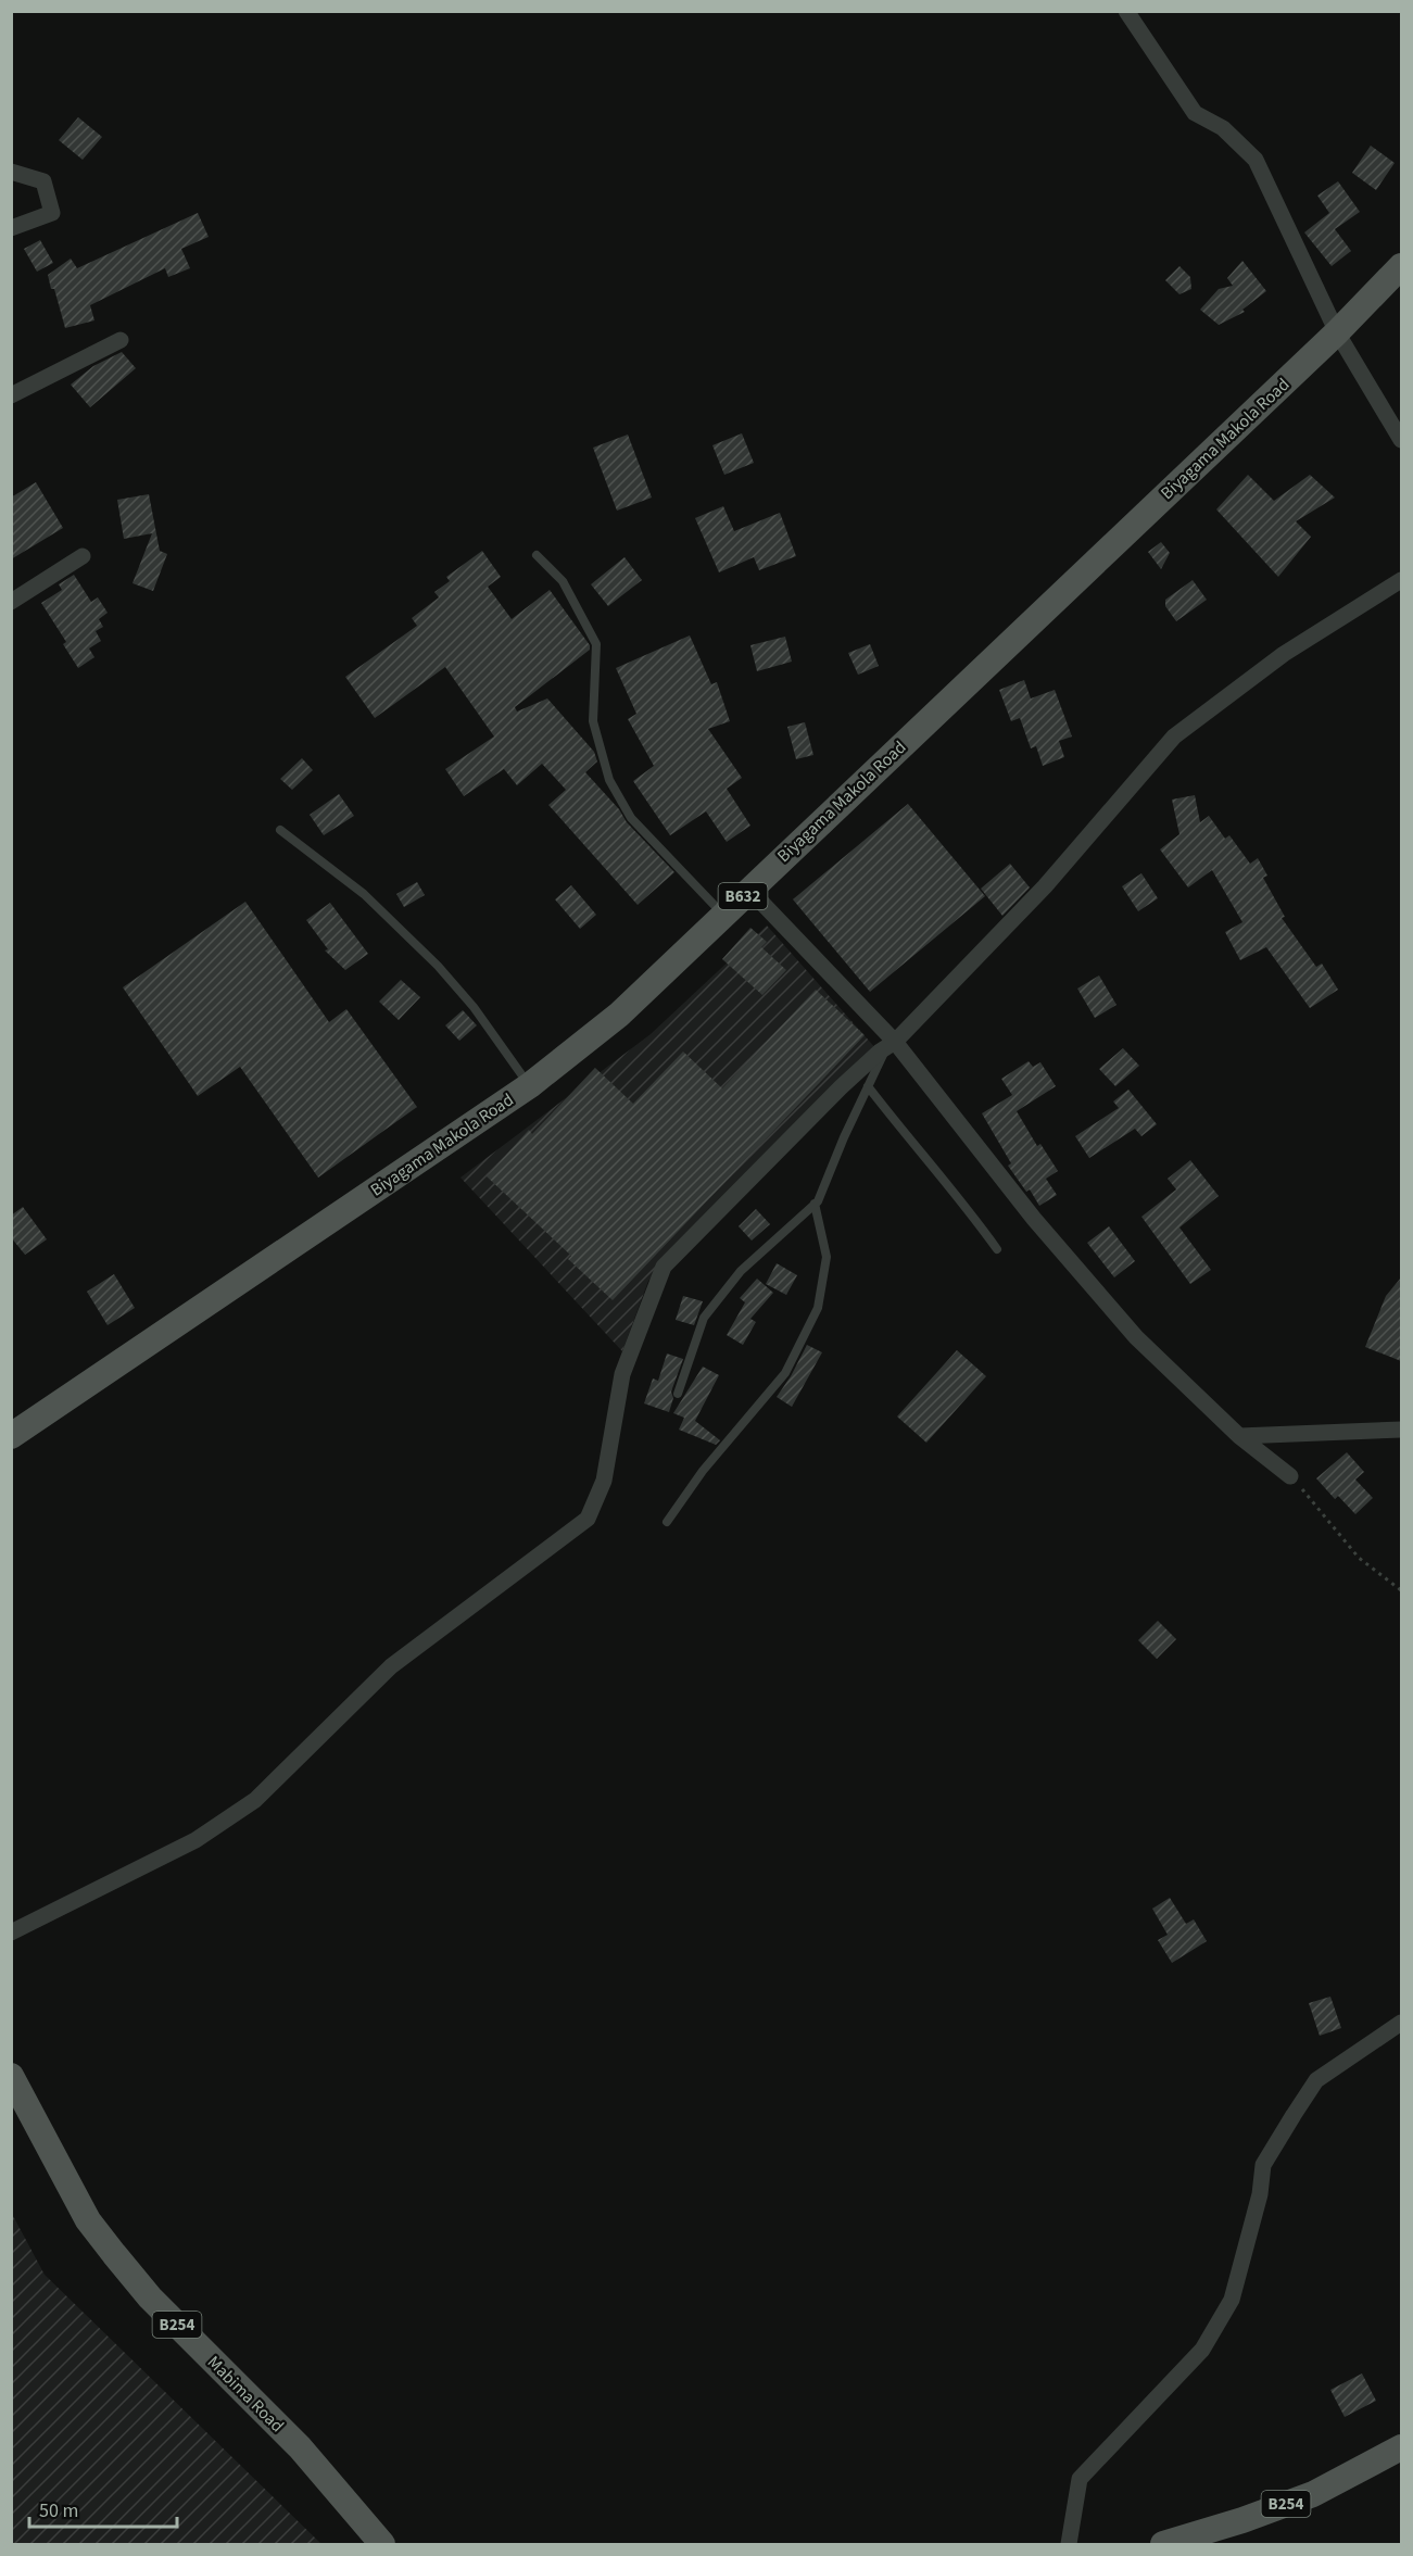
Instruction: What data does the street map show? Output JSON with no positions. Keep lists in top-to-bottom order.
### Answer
{
  "streets": {
    "main road": [
      "Biyagama Makola Road",
      "B632",
      "B254",
      "Mabima Road"
    ]
  },
  "scale_bar": "50 m"
}
